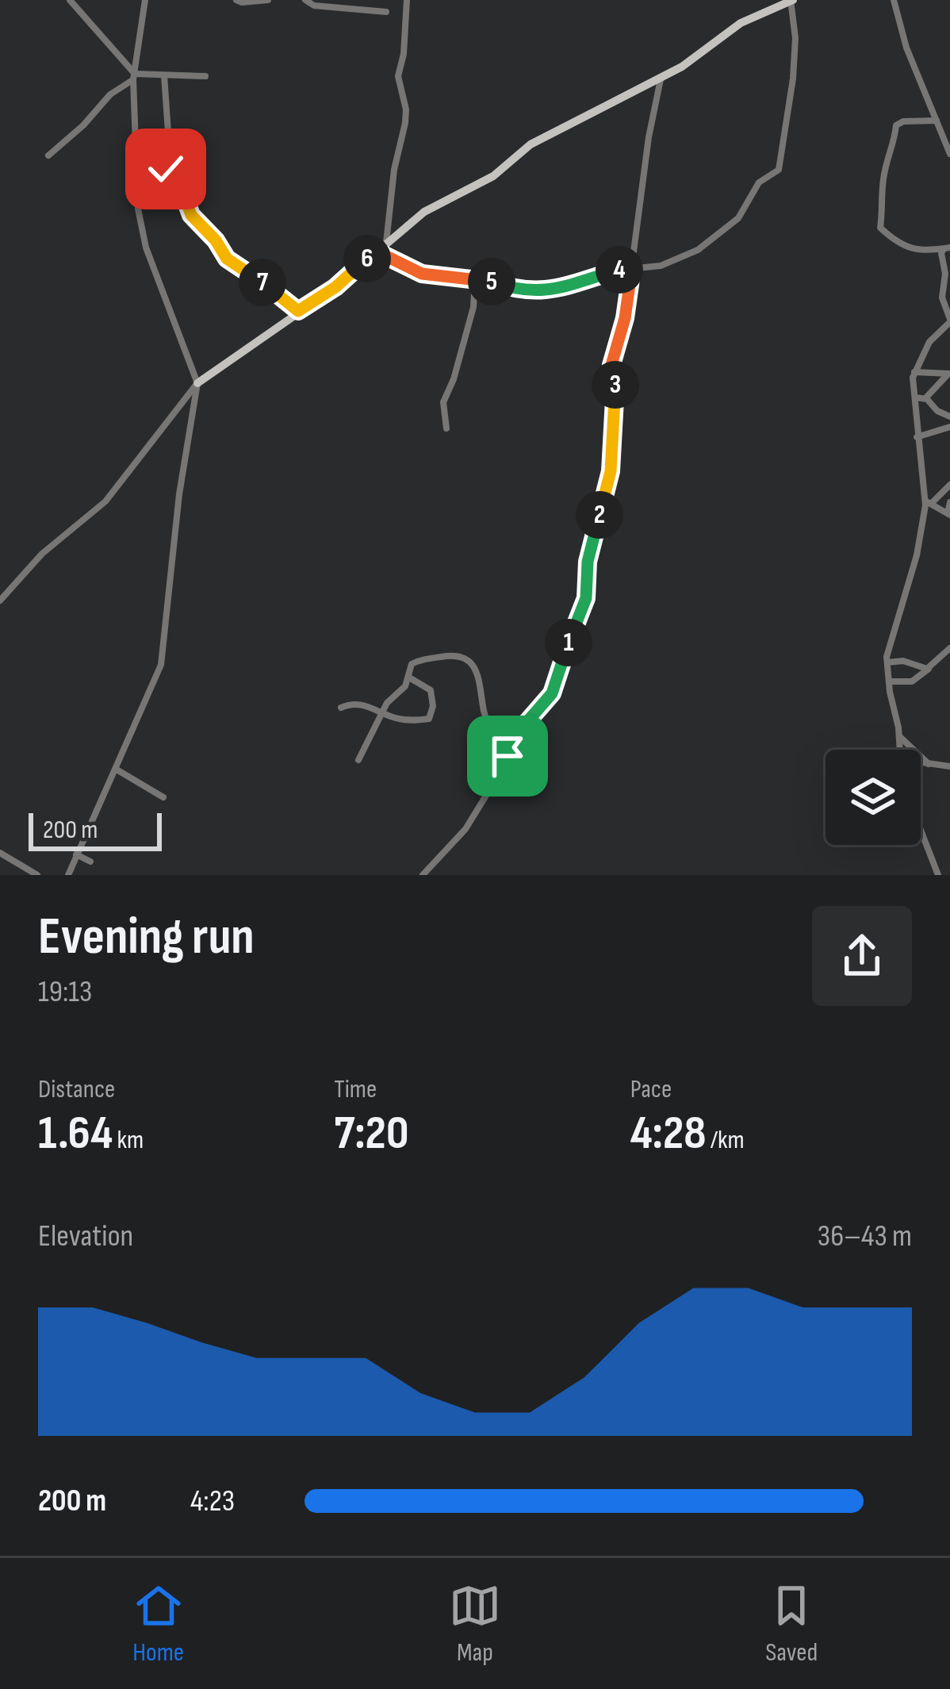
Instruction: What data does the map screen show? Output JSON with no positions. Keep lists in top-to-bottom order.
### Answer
{
  "scale_bar": "200 m",
  "page": {
    "pins": [
      "6",
      "4",
      "5",
      "7",
      "3",
      "2",
      "1"
    ],
    "scale": "200 m",
    "heading": ["Evening run", "19:13"],
    "stats": [
      ["Distance", "1.64 km"],
      ["Time", "7:20"],
      ["Pace", "4:28 /km"]
    ],
    "chart": ["Elevation", "36–43 m"],
    "list": [
      {
        "name": "200 m",
        "note": "4:23"
      }
    ],
    "tabs": ["Home", "Map", "Saved"]
  }
}
